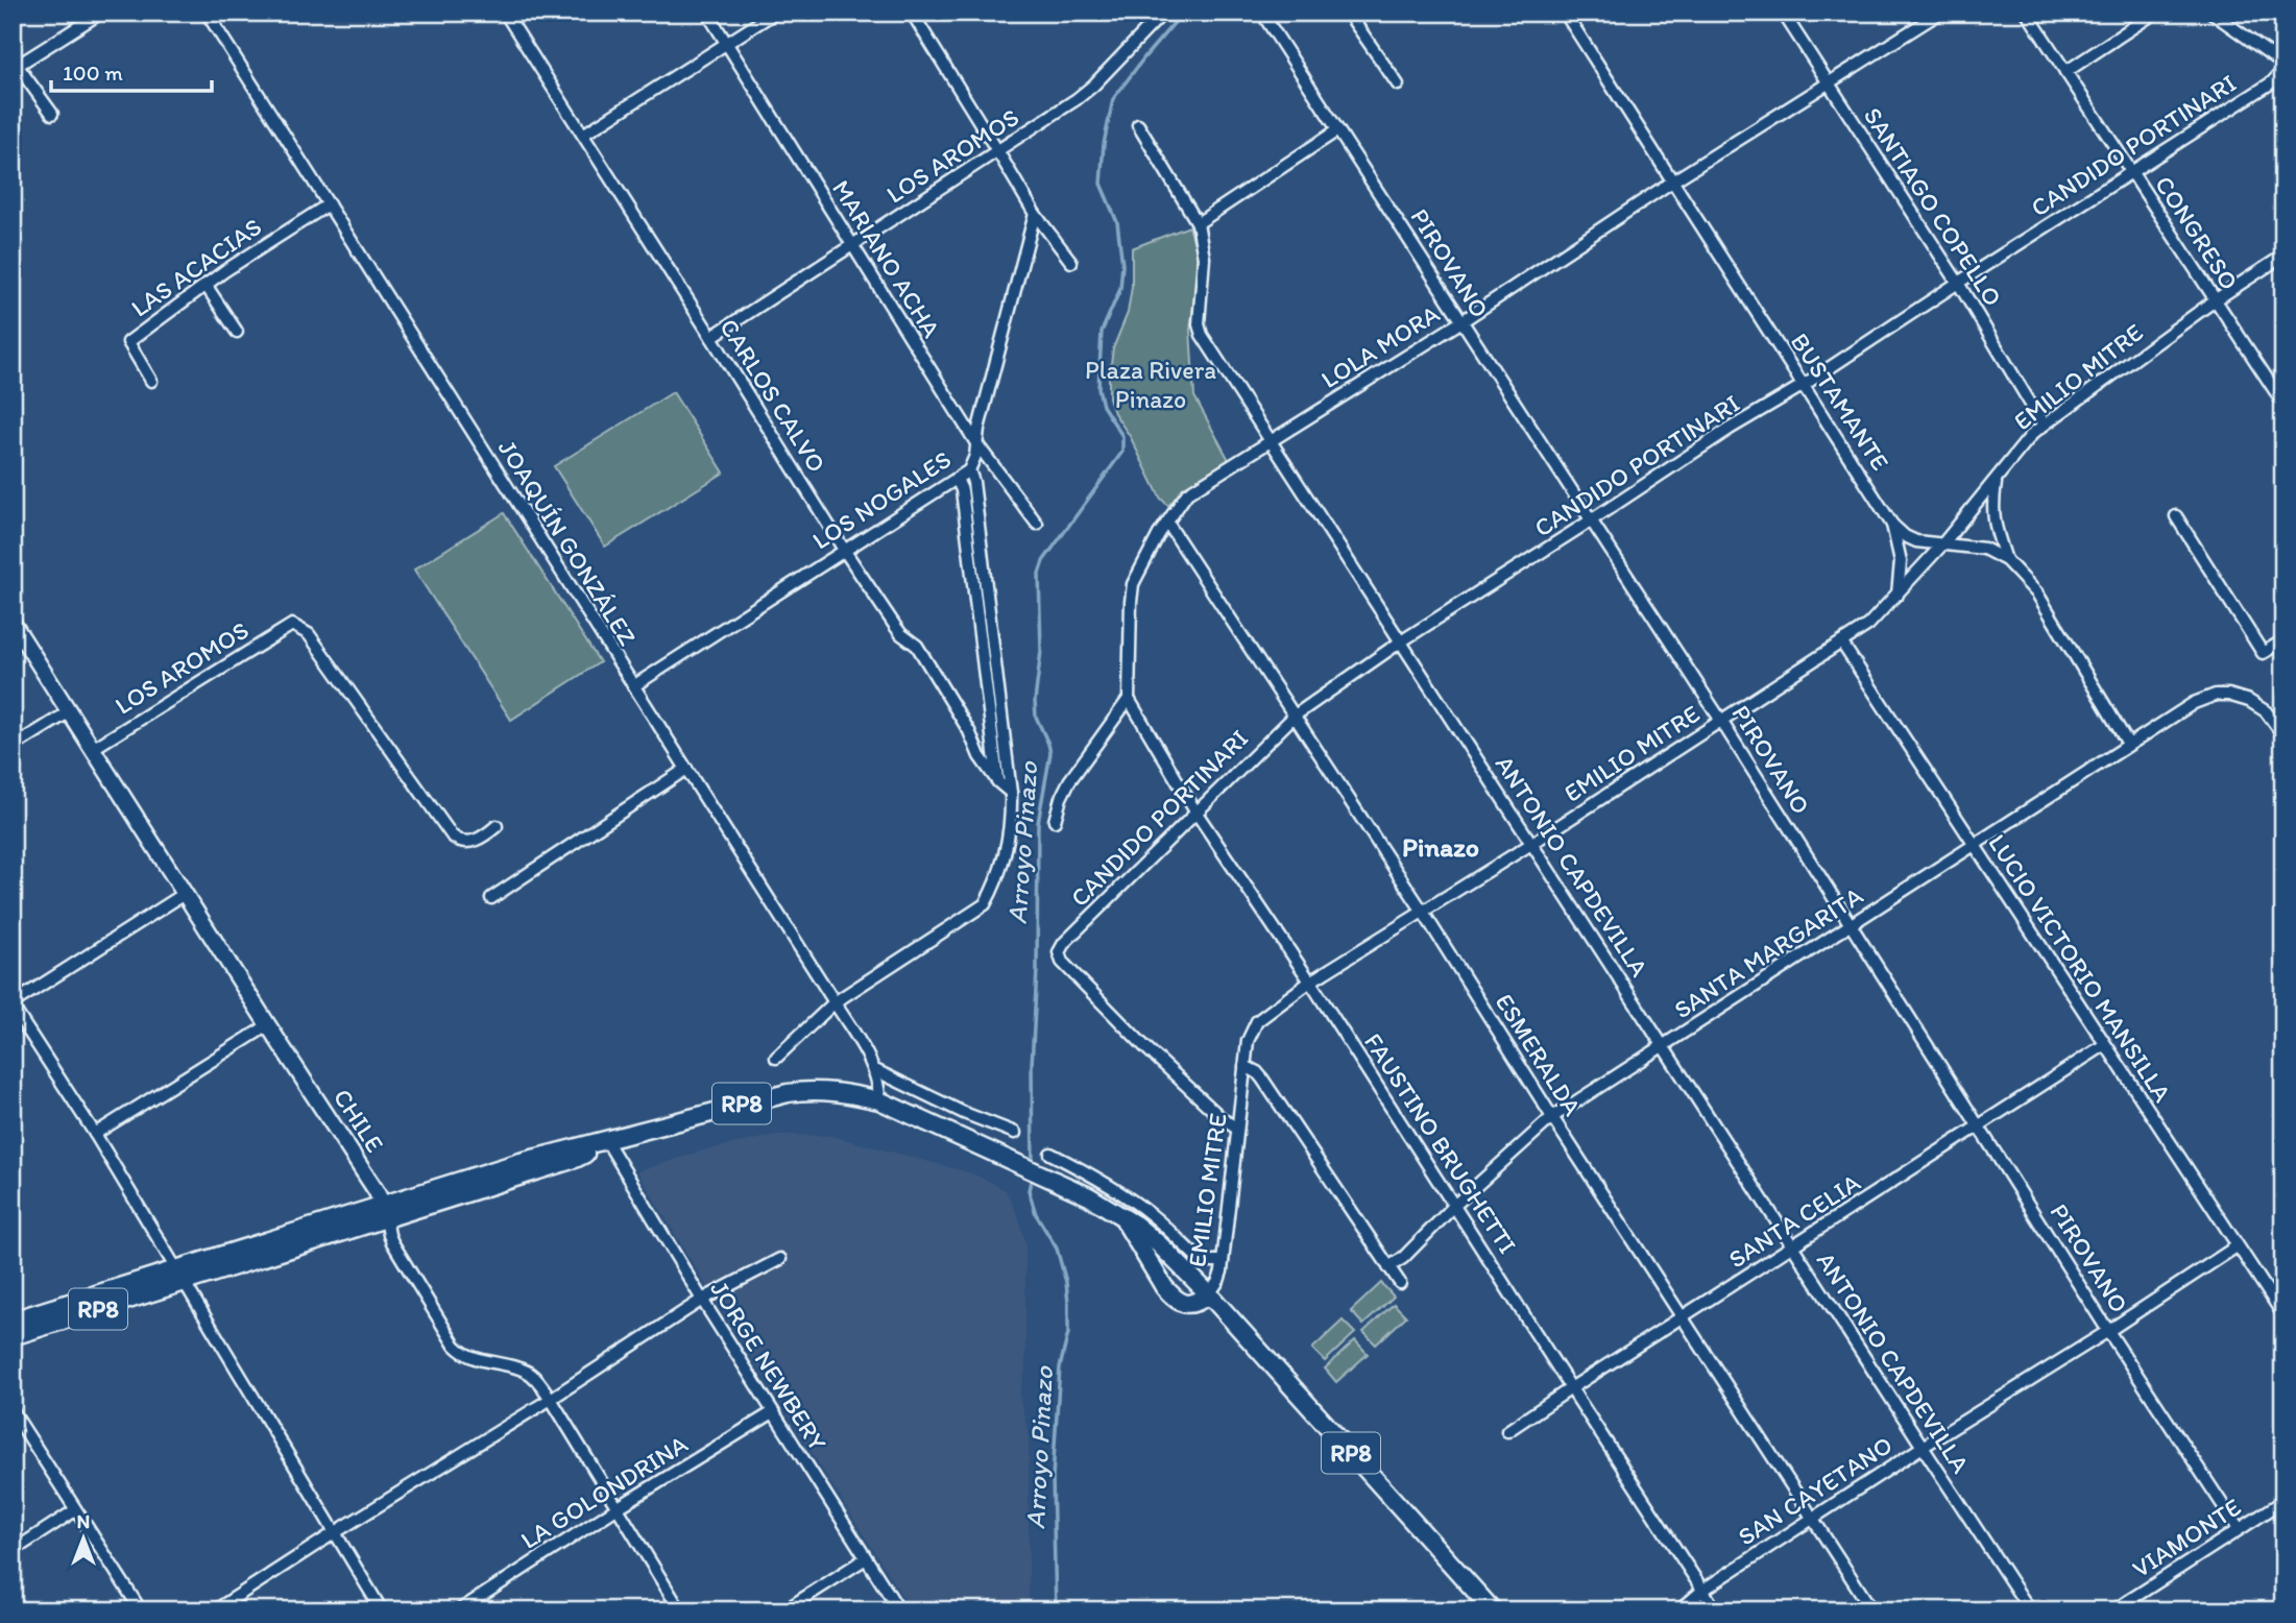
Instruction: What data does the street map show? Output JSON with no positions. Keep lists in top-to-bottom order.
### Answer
{
  "streets": {
    "main road": ["RP8"],
    "street": [
      "CANDIDO PORTINARI",
      "LOS AROMOS",
      "SANTIAGO COPELLO",
      "CONGRESO",
      "MARIANO ACHA",
      "PIROVANO",
      "LAS ACACIAS",
      "LOLA MORA",
      "EMILIO MITRE",
      "CARLOS CALVO",
      "BUSTAMANTE",
      "LOS NOGALES",
      "JOAQUÍN GONZÁLEZ",
      "ANTONIO CAPDEVILLA",
      "SANTA MARGARITA",
      "LUCIO VICTORIO MANSILLA",
      "ESMERALDA",
      "CHILE",
      "FAUSTINO BRUGHETTI",
      "SANTA CELIA",
      "JORGE NEWBERY",
      "SAN CAYETANO",
      "LA GOLONDRINA",
      "VIAMONTE"
    ]
  },
  "crossings": [
    ["CANDIDO PORTINARI", "SANTIAGO COPELLO"],
    ["CANDIDO PORTINARI", "CONGRESO"],
    ["CANDIDO PORTINARI", "PIROVANO"],
    ["CANDIDO PORTINARI", "EMILIO MITRE"],
    ["CANDIDO PORTINARI", "BUSTAMANTE"],
    ["CANDIDO PORTINARI", "ANTONIO CAPDEVILLA"],
    ["CANDIDO PORTINARI", "ESMERALDA"],
    ["CANDIDO PORTINARI", "FAUSTINO BRUGHETTI"],
    ["LOS AROMOS", "MARIANO ACHA"],
    ["LOS AROMOS", "CARLOS CALVO"],
    ["LOS AROMOS", "CHILE"],
    ["SANTIAGO COPELLO", "LOLA MORA"],
    ["SANTIAGO COPELLO", "EMILIO MITRE"],
    ["CONGRESO", "EMILIO MITRE"],
    ["MARIANO ACHA", "LOS NOGALES"],
    ["PIROVANO", "LOLA MORA"],
    ["PIROVANO", "EMILIO MITRE"],
    ["PIROVANO", "SANTA MARGARITA"],
    ["PIROVANO", "SANTA CELIA"],
    ["PIROVANO", "SAN CAYETANO"],
    ["PIROVANO", "VIAMONTE"],
    ["LAS ACACIAS", "JOAQUÍN GONZÁLEZ"],
    ["LOLA MORA", "BUSTAMANTE"],
    ["LOLA MORA", "ANTONIO CAPDEVILLA"],
    ["LOLA MORA", "ESMERALDA"],
    ["LOLA MORA", "FAUSTINO BRUGHETTI"],
    ["EMILIO MITRE", "BUSTAMANTE"],
    ["EMILIO MITRE", "ANTONIO CAPDEVILLA"],
    ["EMILIO MITRE", "LUCIO VICTORIO MANSILLA"],
    ["EMILIO MITRE", "ESMERALDA"],
    ["EMILIO MITRE", "RP8"],
    ["EMILIO MITRE", "FAUSTINO BRUGHETTI"],
    ["CARLOS CALVO", "LOS NOGALES"],
    ["BUSTAMANTE", "SANTA MARGARITA"],
    ["LOS NOGALES", "JOAQUÍN GONZÁLEZ"],
    ["JOAQUÍN GONZÁLEZ", "RP8"],
    ["ANTONIO CAPDEVILLA", "SANTA MARGARITA"],
    ["ANTONIO CAPDEVILLA", "SANTA CELIA"],
    ["ANTONIO CAPDEVILLA", "SAN CAYETANO"],
    ["SANTA MARGARITA", "LUCIO VICTORIO MANSILLA"],
    ["SANTA MARGARITA", "ESMERALDA"],
    ["SANTA MARGARITA", "FAUSTINO BRUGHETTI"],
    ["LUCIO VICTORIO MANSILLA", "SANTA CELIA"],
    ["LUCIO VICTORIO MANSILLA", "SAN CAYETANO"],
    ["ESMERALDA", "SANTA CELIA"],
    ["ESMERALDA", "SAN CAYETANO"],
    ["RP8", "CHILE"],
    ["RP8", "JORGE NEWBERY"],
    ["CHILE", "LA GOLONDRINA"],
    ["FAUSTINO BRUGHETTI", "SANTA CELIA"],
    ["FAUSTINO BRUGHETTI", "SAN CAYETANO"],
    ["JORGE NEWBERY", "LA GOLONDRINA"]
  ],
  "districts": ["Pinazo"],
  "water": ["Arroyo Pinazo"],
  "parks": ["Plaza Rivera Pinazo"],
  "scale_bar": "100 m",
  "north": "top"
}
